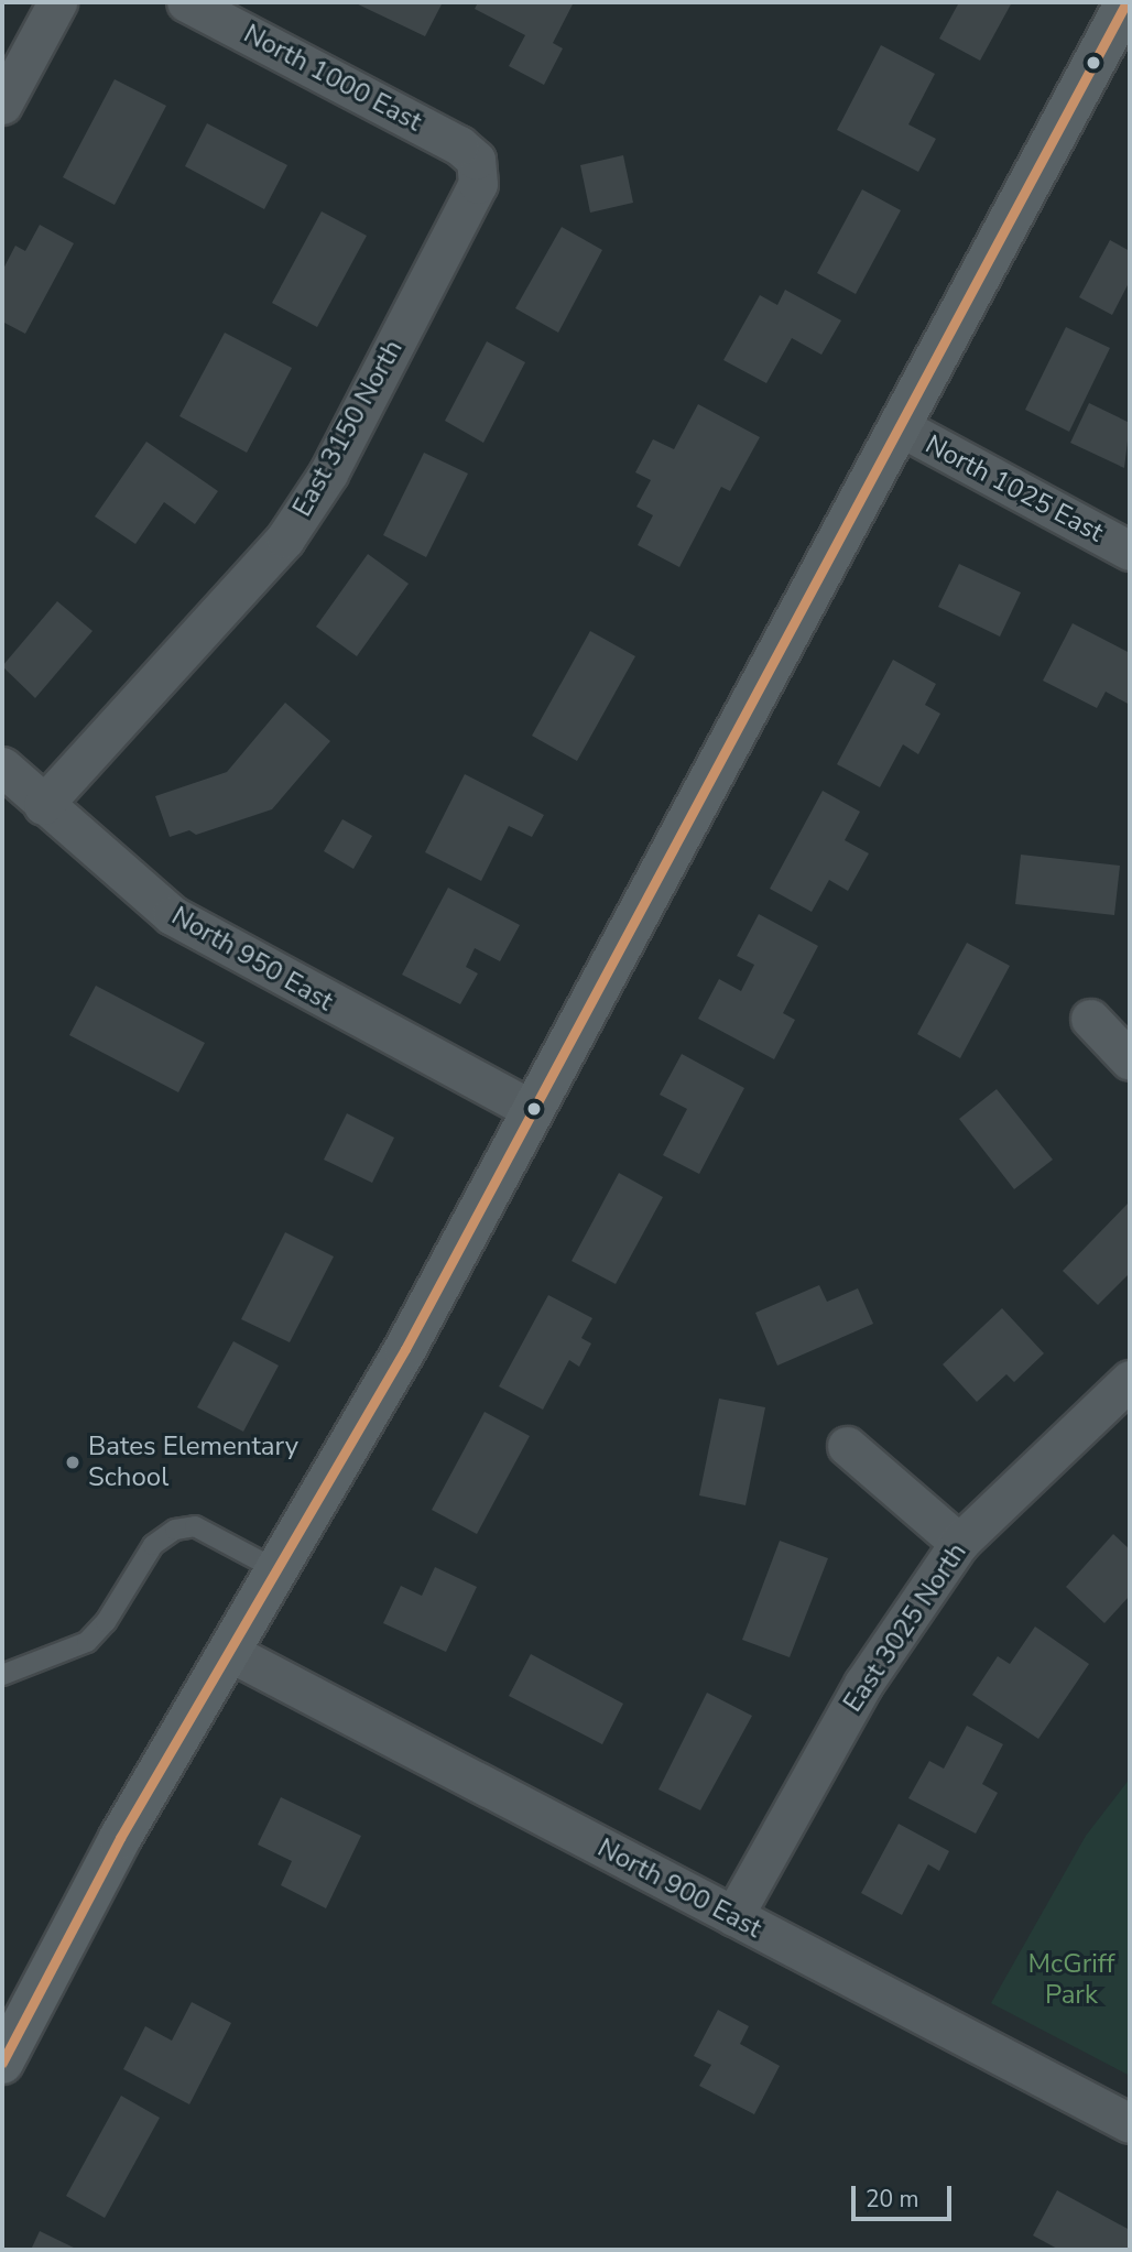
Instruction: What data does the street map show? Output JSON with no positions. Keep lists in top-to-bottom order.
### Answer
{
  "streets": {
    "street": [
      "North 1000 East",
      "East 3150 North",
      "North 1025 East",
      "North 950 East",
      "East 3025 North",
      "North 900 East"
    ]
  },
  "crossings": [
    ["North 1000 East", "East 3150 North"],
    ["East 3150 North", "North 950 East"],
    ["East 3025 North", "North 900 East"]
  ],
  "parks": ["McGriff Park"],
  "places": ["Bates Elementary School"],
  "scale_bar": "20 m"
}
